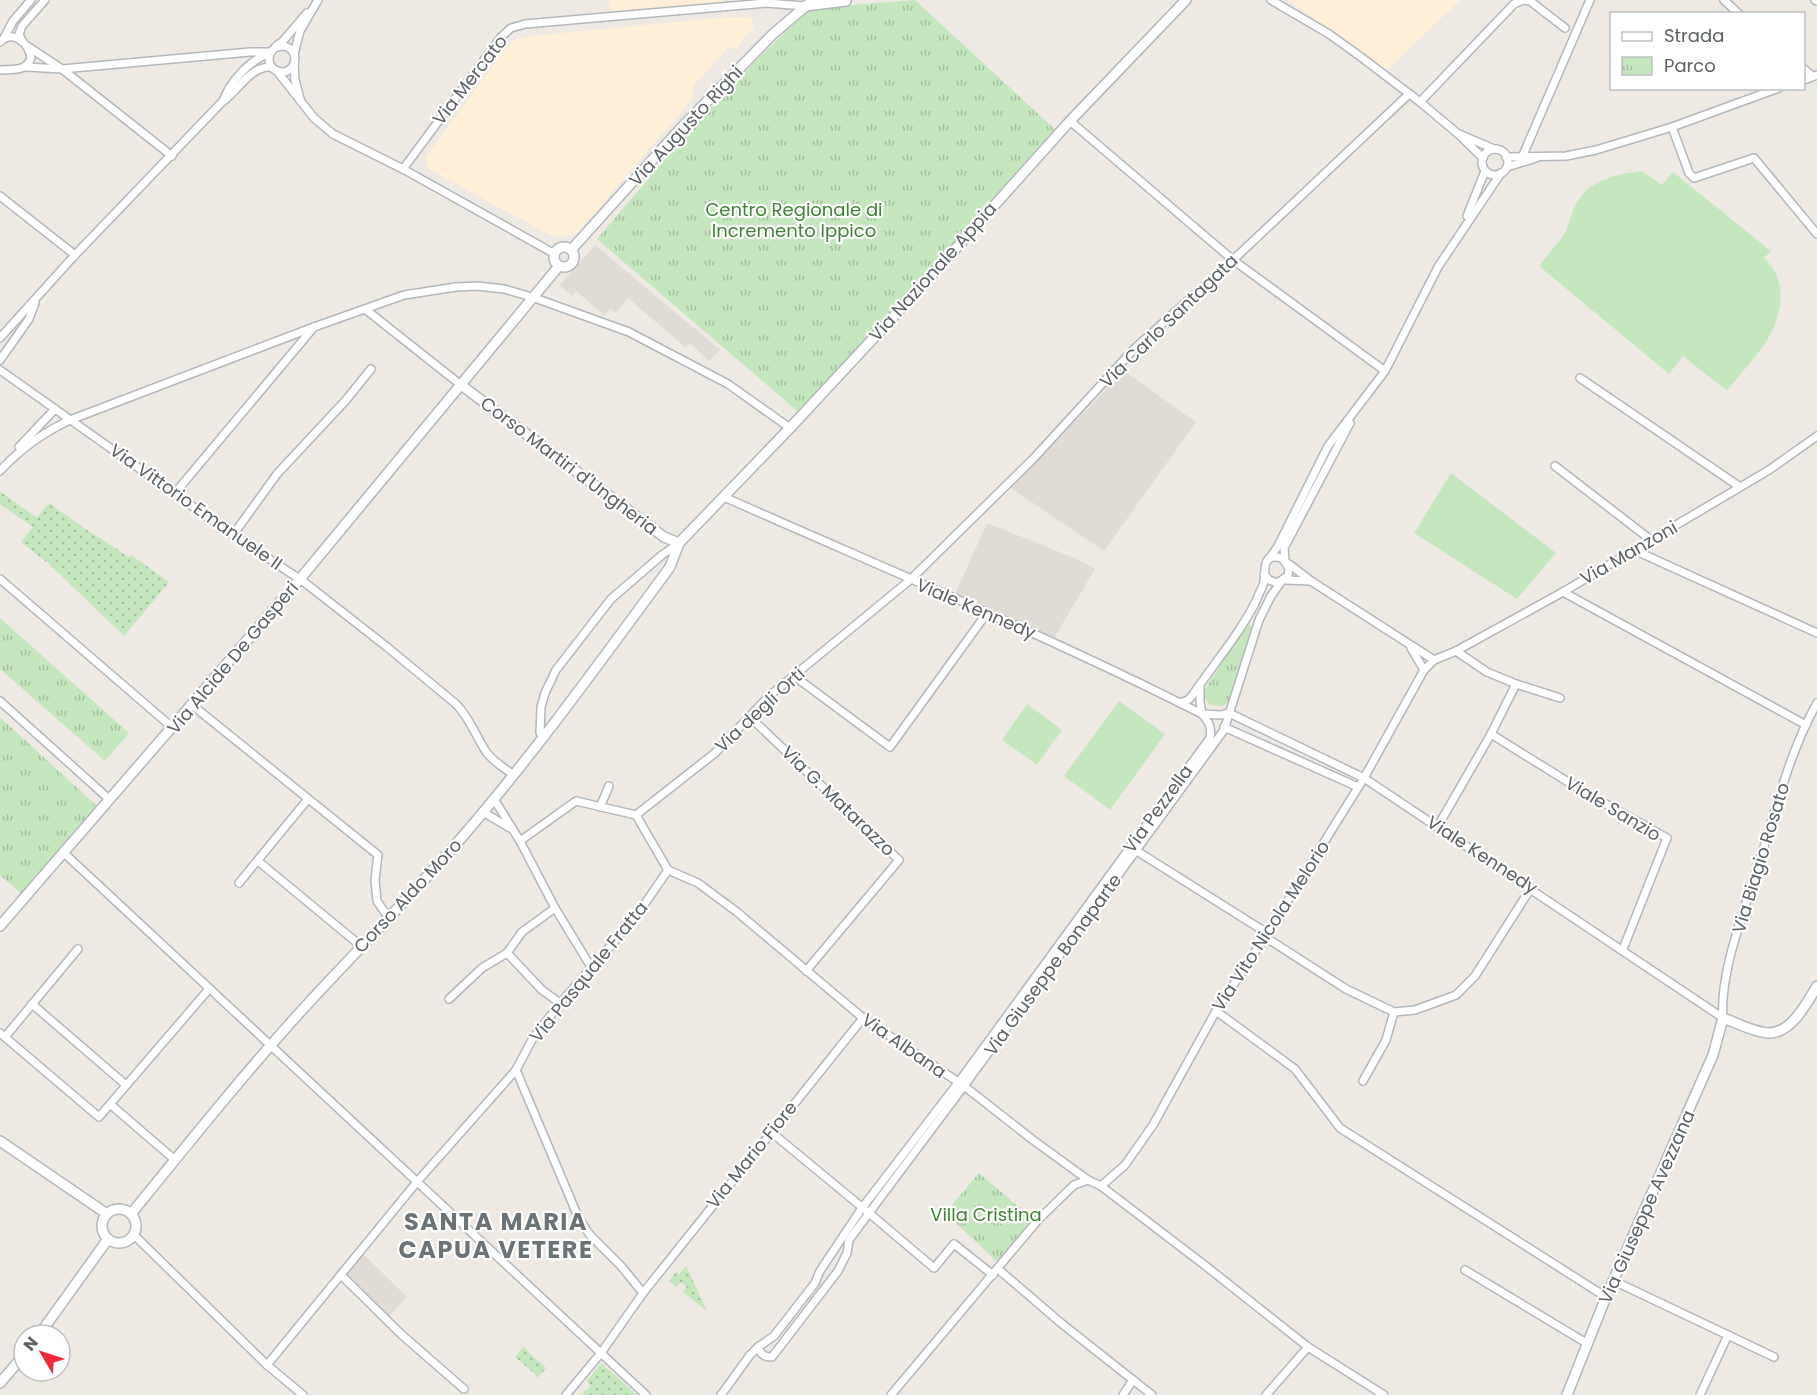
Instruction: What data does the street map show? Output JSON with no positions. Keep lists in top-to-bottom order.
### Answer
{
  "streets": {
    "main road": [
      "Via Augusto Righi",
      "Via Nazionale Appia",
      "Corso Martiri d'Ungheria",
      "Via Alcide De Gasperi",
      "Corso Aldo Moro",
      "Via Giuseppe Avezzana"
    ],
    "street": [
      "Via Mercato",
      "Via Carlo Santagata",
      "Via Vittorio Emanuele II",
      "Via Manzoni",
      "Viale Kennedy",
      "Via degli Orti",
      "Via G. Matarazzo",
      "Via Pezzella",
      "Viale Sanzio",
      "Via Biagio Rosato",
      "Via Vito Nicola Melorio",
      "Via Pasquale Fratta",
      "Via Albana",
      "Via Mario Fiore"
    ]
  },
  "crossings": [
    ["Via Mercato", "Via Augusto Righi"],
    ["Via Nazionale Appia", "Corso Martiri d'Ungheria"],
    ["Via Nazionale Appia", "Viale Kennedy"],
    ["Via Nazionale Appia", "Corso Aldo Moro"],
    ["Via Carlo Santagata", "Viale Kennedy"],
    ["Via Carlo Santagata", "Via degli Orti"],
    ["Corso Martiri d'Ungheria", "Via Alcide De Gasperi"],
    ["Corso Martiri d'Ungheria", "Corso Aldo Moro"],
    ["Via Vittorio Emanuele II", "Via Alcide De Gasperi"],
    ["Via Vittorio Emanuele II", "Corso Aldo Moro"],
    ["Via Manzoni", "Via Vito Nicola Melorio"],
    ["Viale Kennedy", "Via degli Orti"],
    ["Viale Kennedy", "Via Pezzella"],
    ["Viale Kennedy", "Viale Sanzio"],
    ["Viale Kennedy", "Via Biagio Rosato"],
    ["Viale Kennedy", "Via Vito Nicola Melorio"],
    ["Viale Kennedy", "Via Giuseppe Avezzana"],
    ["Via degli Orti", "Via G. Matarazzo"],
    ["Via G. Matarazzo", "Via Albana"],
    ["Via Pezzella", "Via Albana"],
    ["Via Biagio Rosato", "Via Giuseppe Avezzana"],
    ["Via Vito Nicola Melorio", "Via Albana"],
    ["Via Pasquale Fratta", "Via Albana"],
    ["Via Albana", "Via Mario Fiore"]
  ],
  "districts": ["SANTA MARIA CAPUA VETERE"],
  "parks": ["Centro Regionale di Incremento Ippico", "Villa Cristina"],
  "legend": ["Strada", "Parco"],
  "north": "top left"
}
